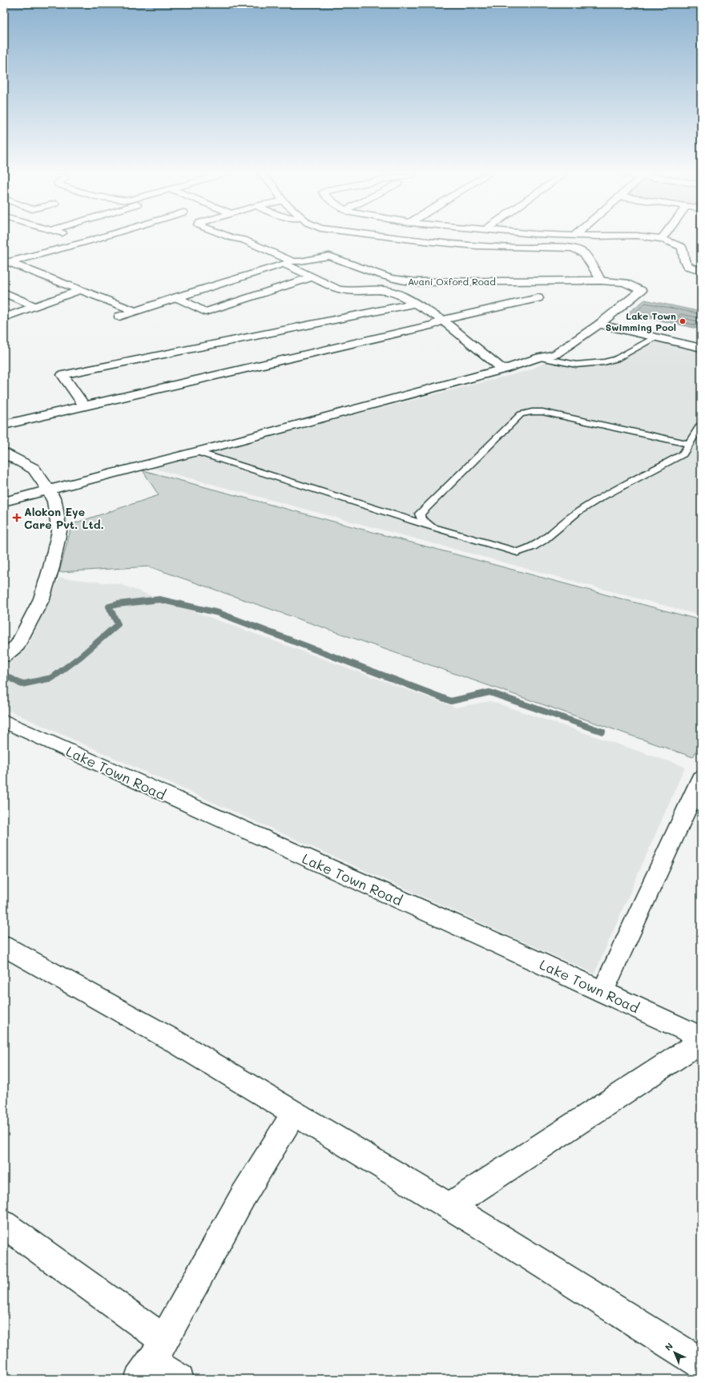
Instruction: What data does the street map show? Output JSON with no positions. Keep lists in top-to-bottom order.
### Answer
{
  "streets": {
    "street": ["Avani Oxford Road", "Lake Town Road"]
  },
  "places": {
    "other": ["Lake Town Swimming Pool"],
    "health": ["Alokon Eye Care Pvt. Ltd."]
  },
  "north": "top left"
}
